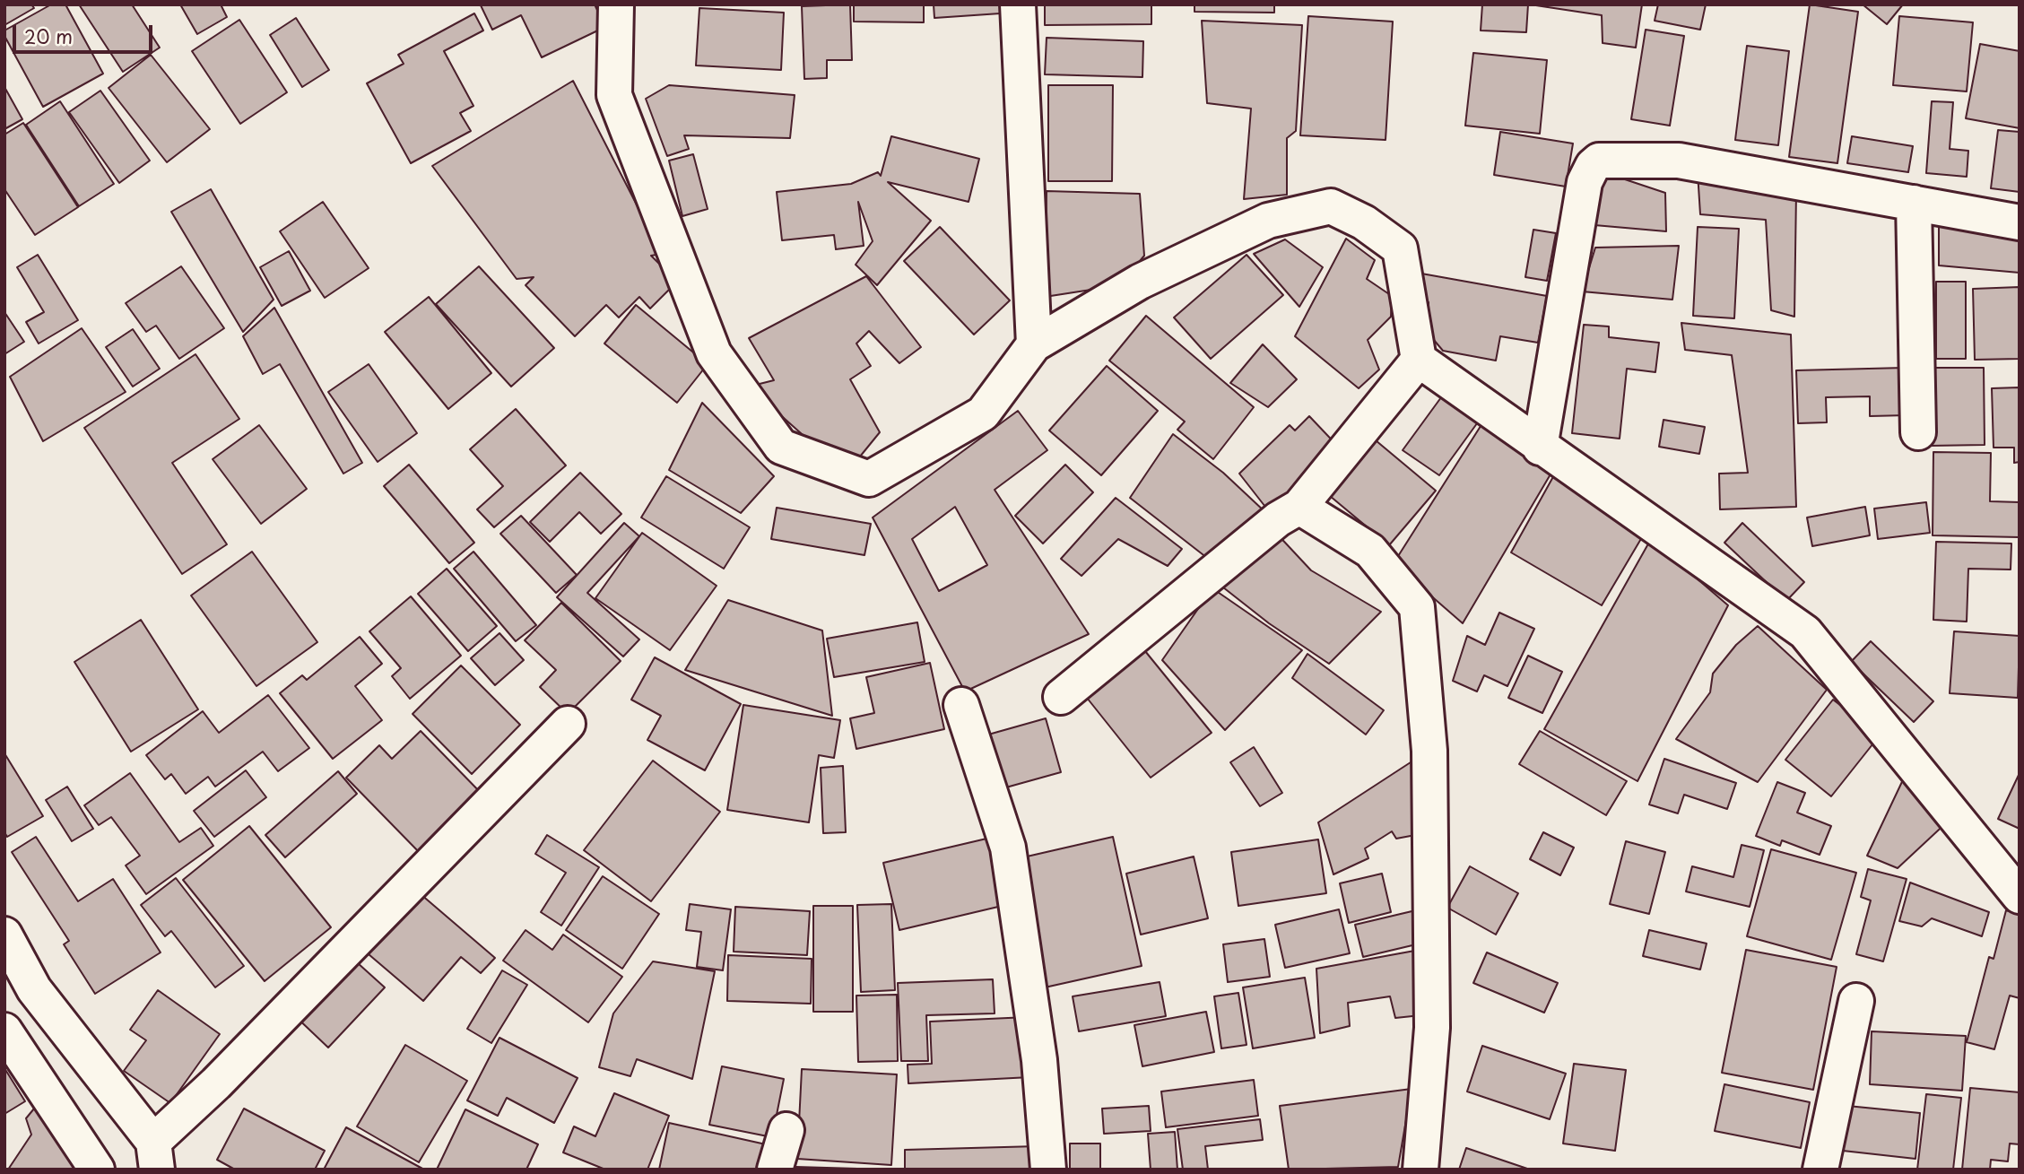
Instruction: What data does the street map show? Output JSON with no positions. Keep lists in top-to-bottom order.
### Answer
{
  "scale_bar": "20 m"
}
